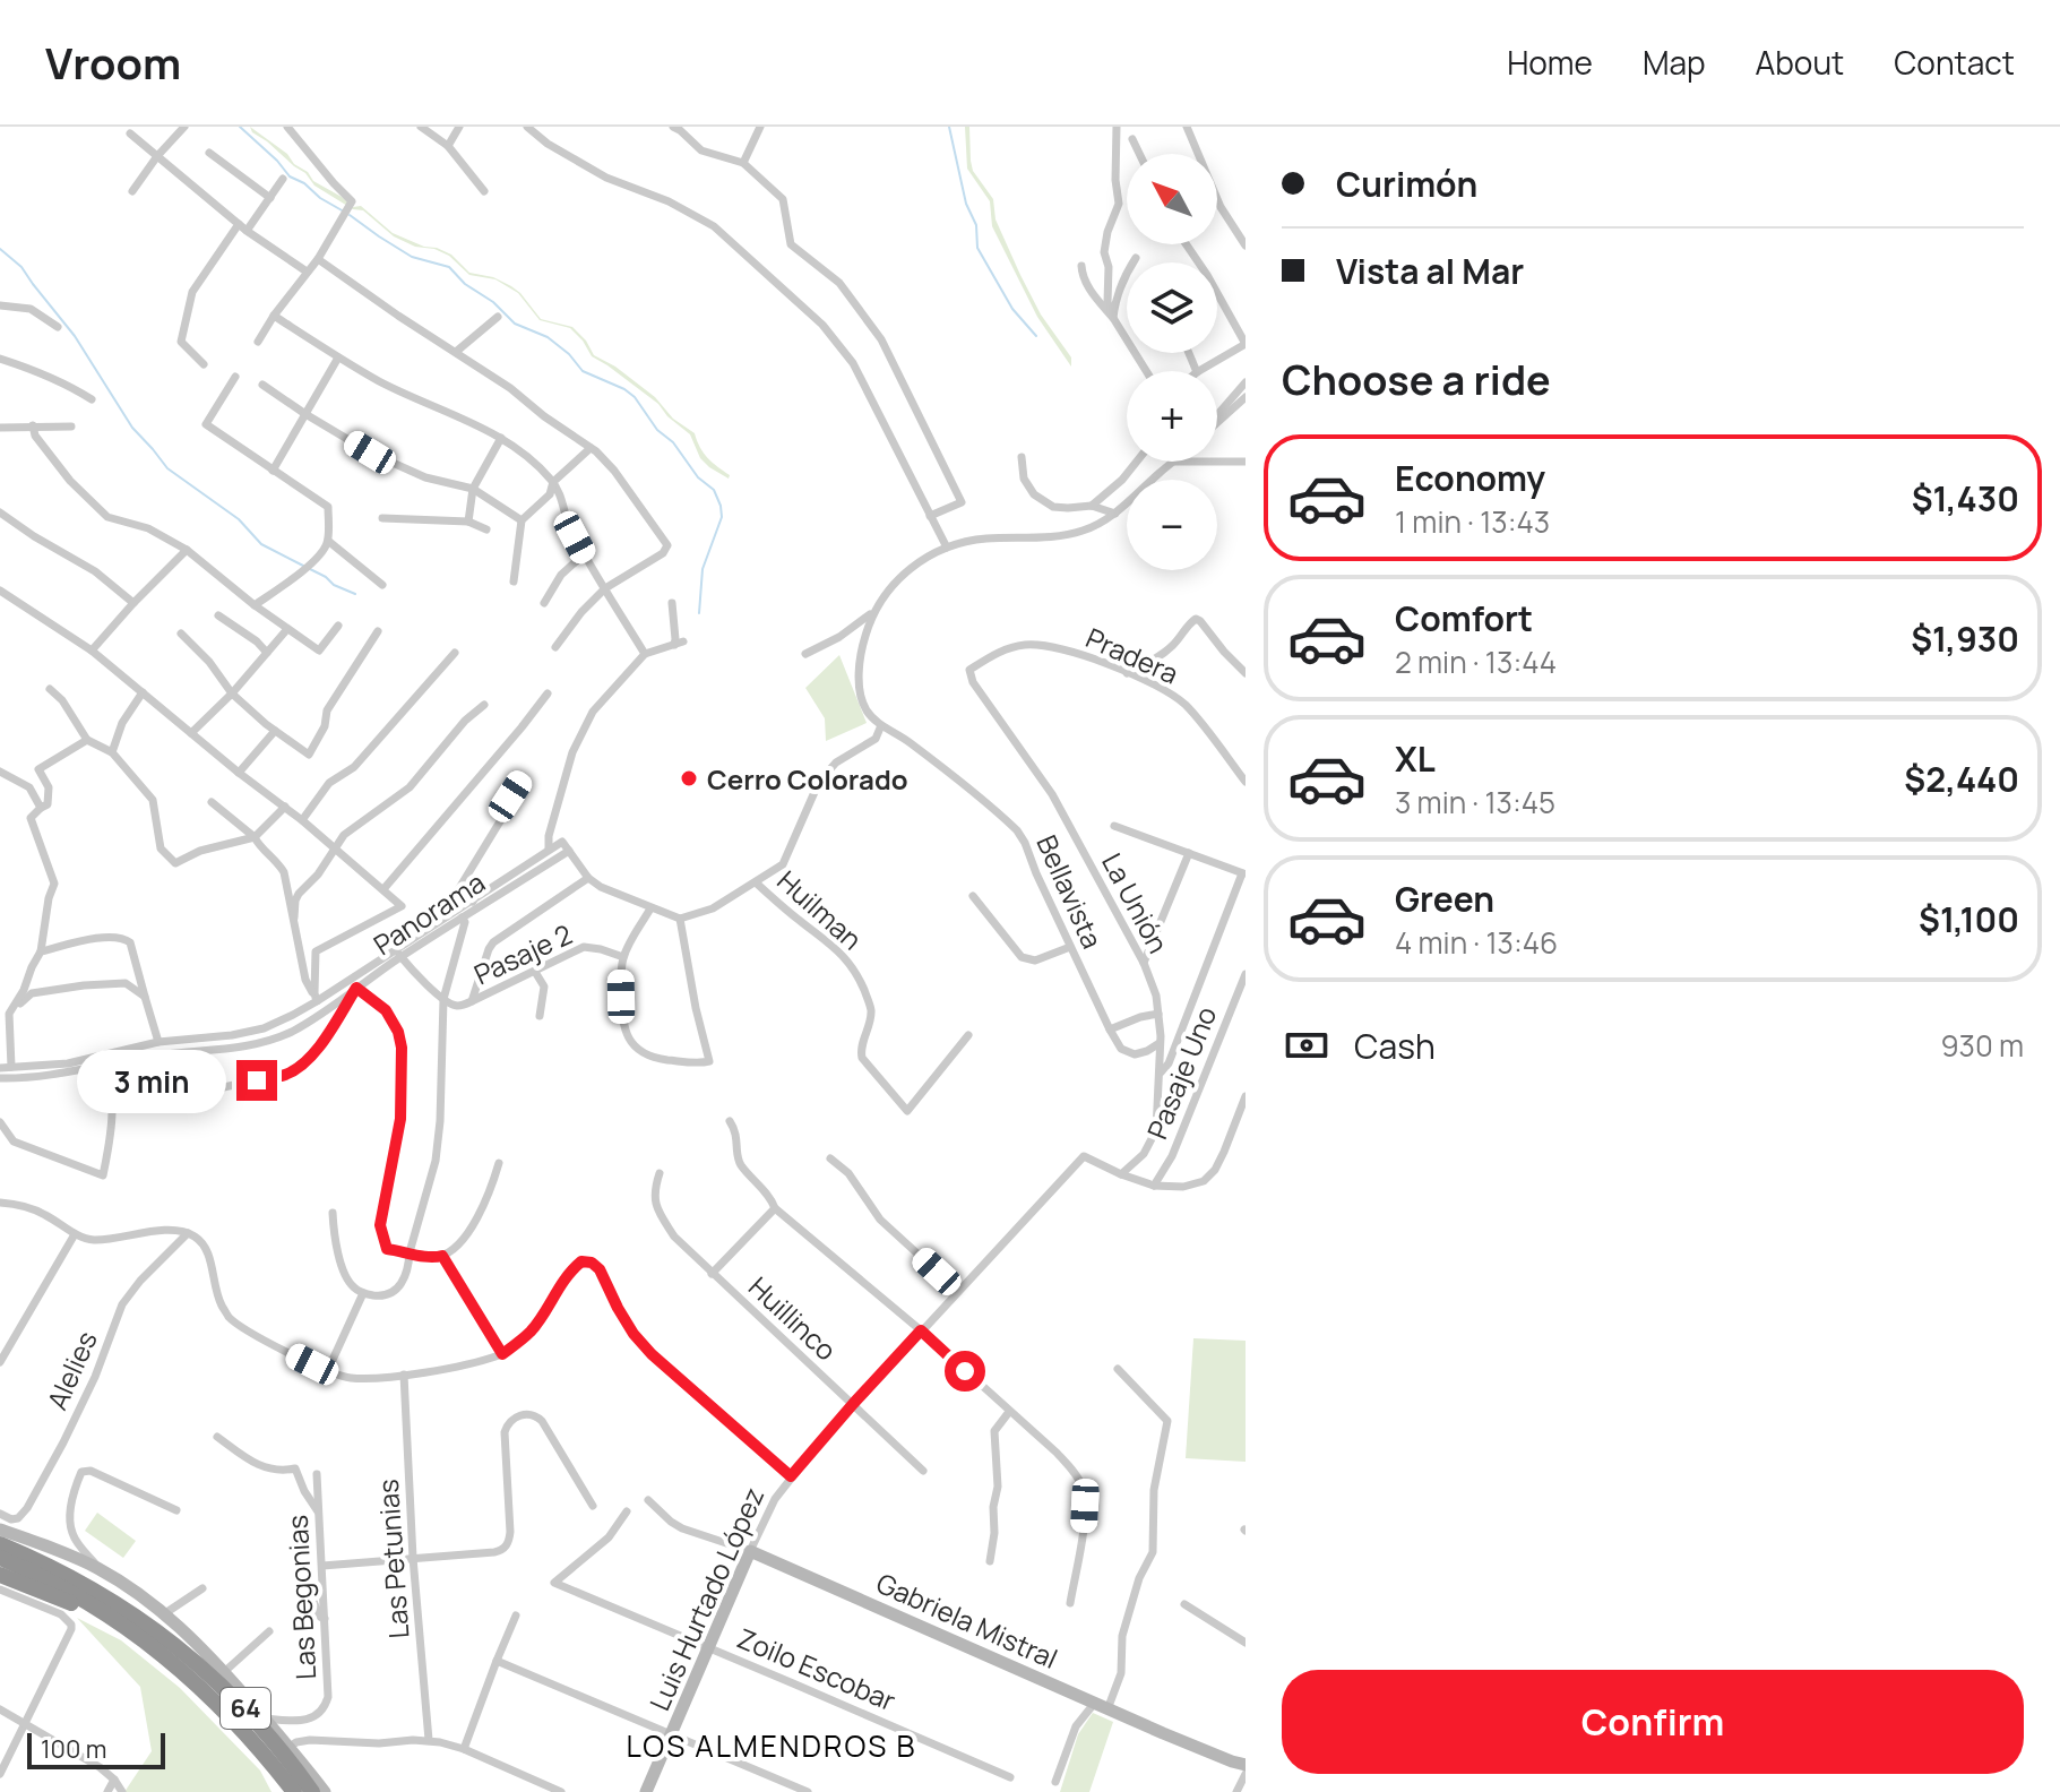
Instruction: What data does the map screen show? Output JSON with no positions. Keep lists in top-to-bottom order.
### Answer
{
  "streets": {
    "highway": ["64"],
    "street": [
      "Pradera",
      "Bellavista",
      "La Unión",
      "Huilman",
      "Panorama",
      "Pasaje 2",
      "Pasaje Uno",
      "Huillinco",
      "Alelies",
      "Las Petunias",
      "Las Begonias",
      "Luis Hurtado López",
      "Gabriela Mistral",
      "Zoilo Escobar"
    ]
  },
  "crossings": [
    ["Pradera", "La Unión"],
    ["Bellavista", "La Unión"],
    ["La Unión", "Luis Hurtado López"],
    ["Huillinco", "Luis Hurtado López"],
    ["Luis Hurtado López", "Gabriela Mistral"],
    ["Luis Hurtado López", "Zoilo Escobar"]
  ],
  "districts": ["LOS ALMENDROS B"],
  "places": ["Cerro Colorado"],
  "scale_bar": "100 m",
  "north": "top left",
  "page": {
    "header": "Vroom",
    "nav": [
      "Home",
      "Map",
      "About",
      "Contact"
    ],
    "banner": ["Curimón", "Vista al Mar"],
    "map_buttons": ["+", "−"],
    "heading": "Choose a ride",
    "list": [
      {
        "name": "Economy",
        "note": "1 min · 13:43",
        "value": "$1,430"
      },
      {
        "name": "Comfort",
        "note": "2 min · 13:44",
        "value": "$1,930"
      },
      {
        "name": "XL",
        "note": "3 min · 13:45",
        "value": "$2,440"
      },
      {
        "name": "Green",
        "note": "4 min · 13:46",
        "value": "$1,100"
      }
    ],
    "pay": ["Cash", "930 m"],
    "bubble": "3 min",
    "buttons": "Confirm",
    "scale": "100 m"
  }
}
